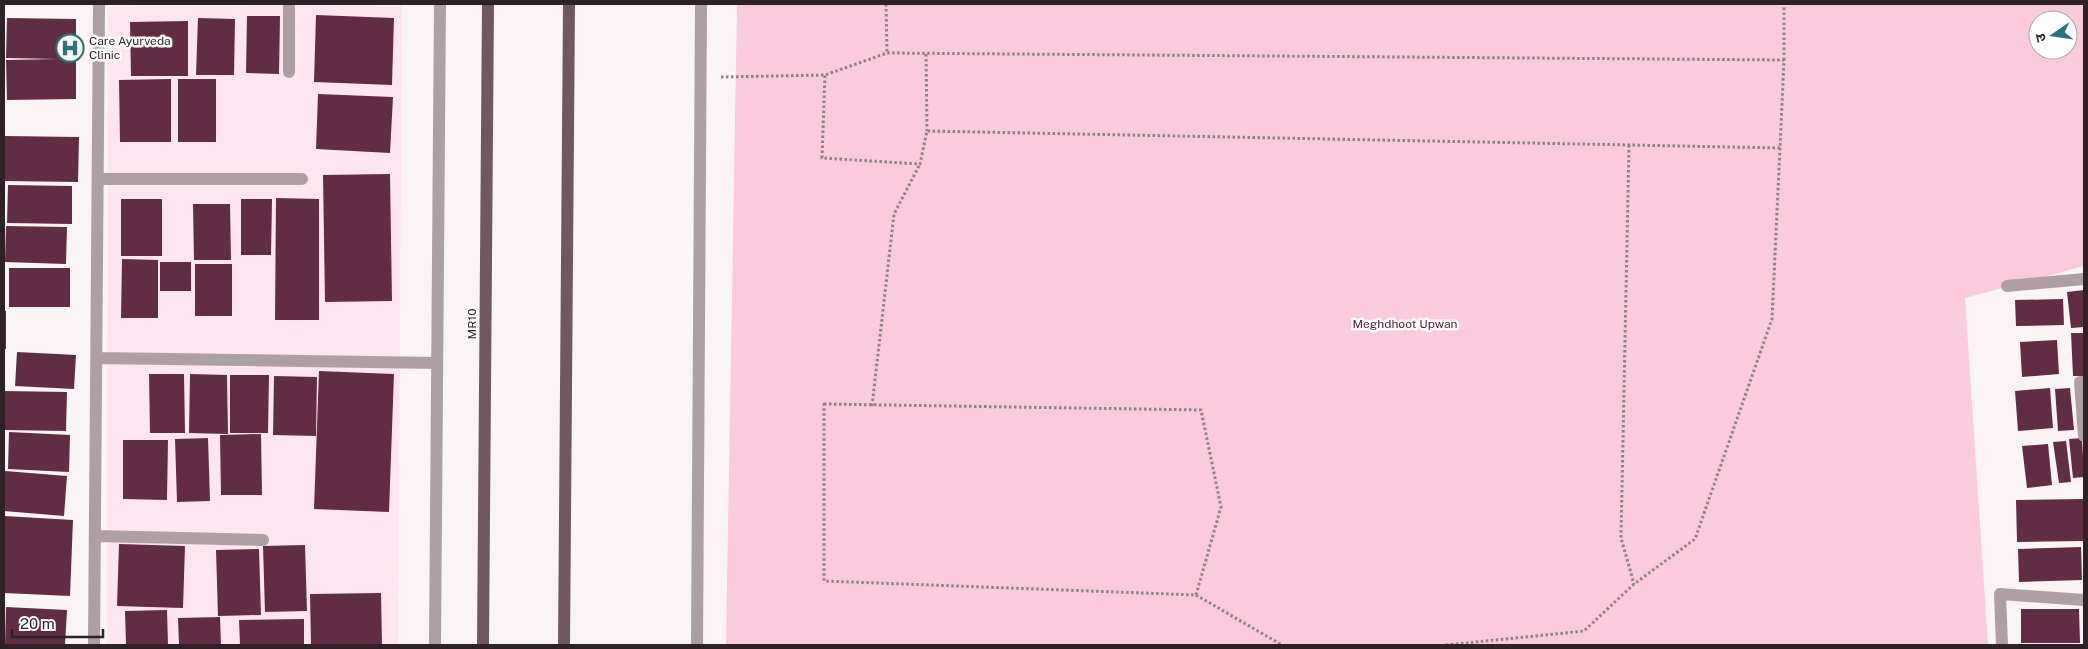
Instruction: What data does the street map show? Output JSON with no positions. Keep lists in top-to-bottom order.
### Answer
{
  "streets": {
    "main road": ["MR10"]
  },
  "parks": ["Meghdhoot Upwan"],
  "places": {
    "hospital": ["Care Ayurveda Clinic"]
  },
  "scale_bar": "20 m",
  "north": "left"
}
